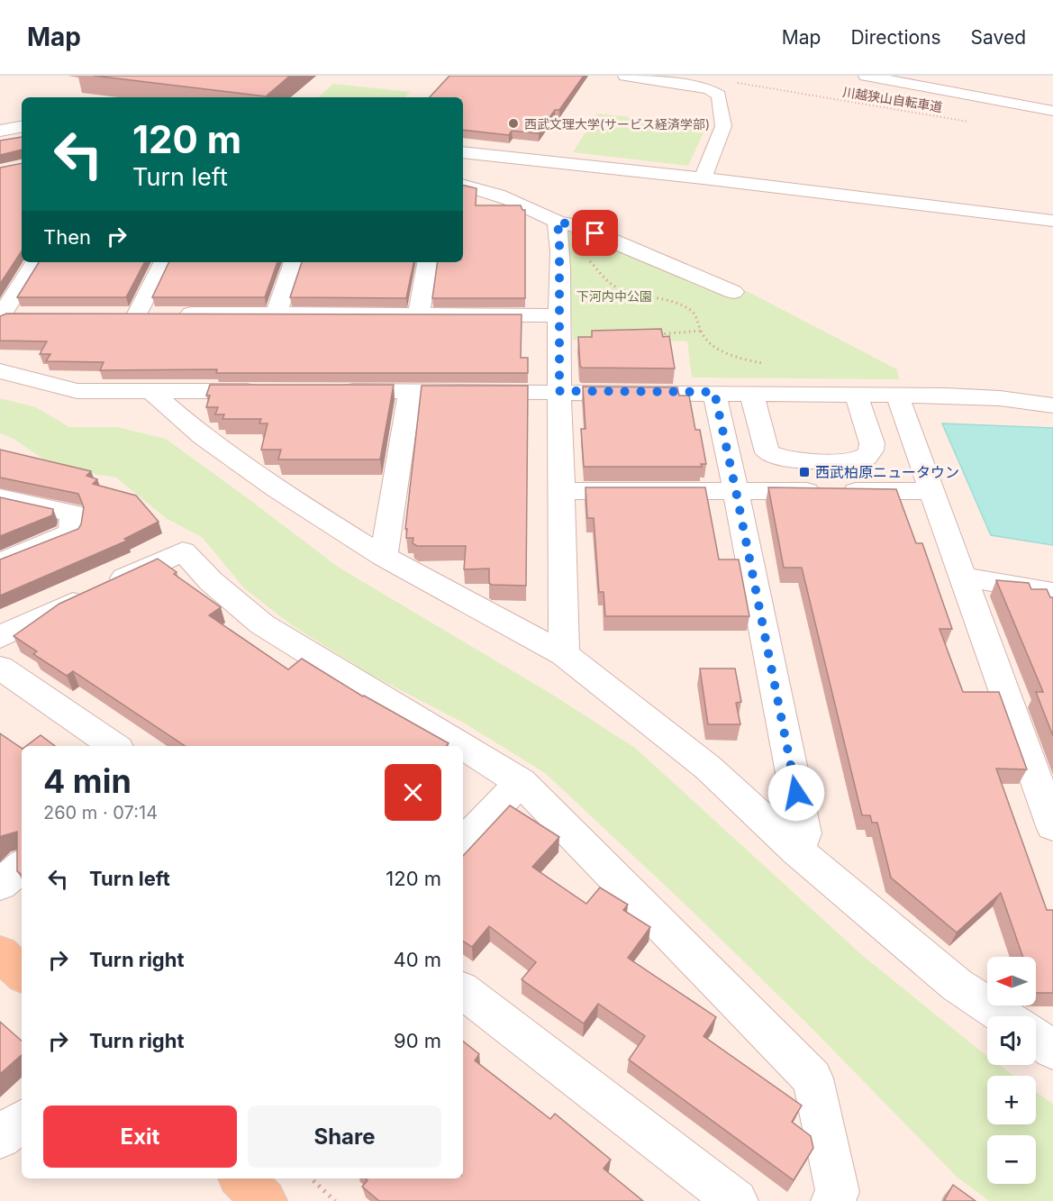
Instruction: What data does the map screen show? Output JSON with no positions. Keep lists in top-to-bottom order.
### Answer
{
  "streets": {
    "path": ["川越狭山自転車道"]
  },
  "parks": ["下河内中公園"],
  "places": {
    "other": ["西武文理大学(サービス経済学部)"],
    "transit": ["西武柏原ニュータウン"]
  },
  "north": "left",
  "page": {
    "header": "Map",
    "nav": ["Map", "Directions", "Saved"],
    "turn": ["120 m", "Turn left"],
    "then": "Then",
    "heading": ["4 min", "260 m · 07:14"],
    "list": [
      {
        "name": "Turn left",
        "value": "120 m"
      },
      {
        "name": "Turn right",
        "value": "40 m"
      },
      {
        "name": "Turn right",
        "value": "90 m"
      }
    ],
    "map_buttons": ["+", "−"],
    "buttons": ["Exit", "Share"]
  }
}
